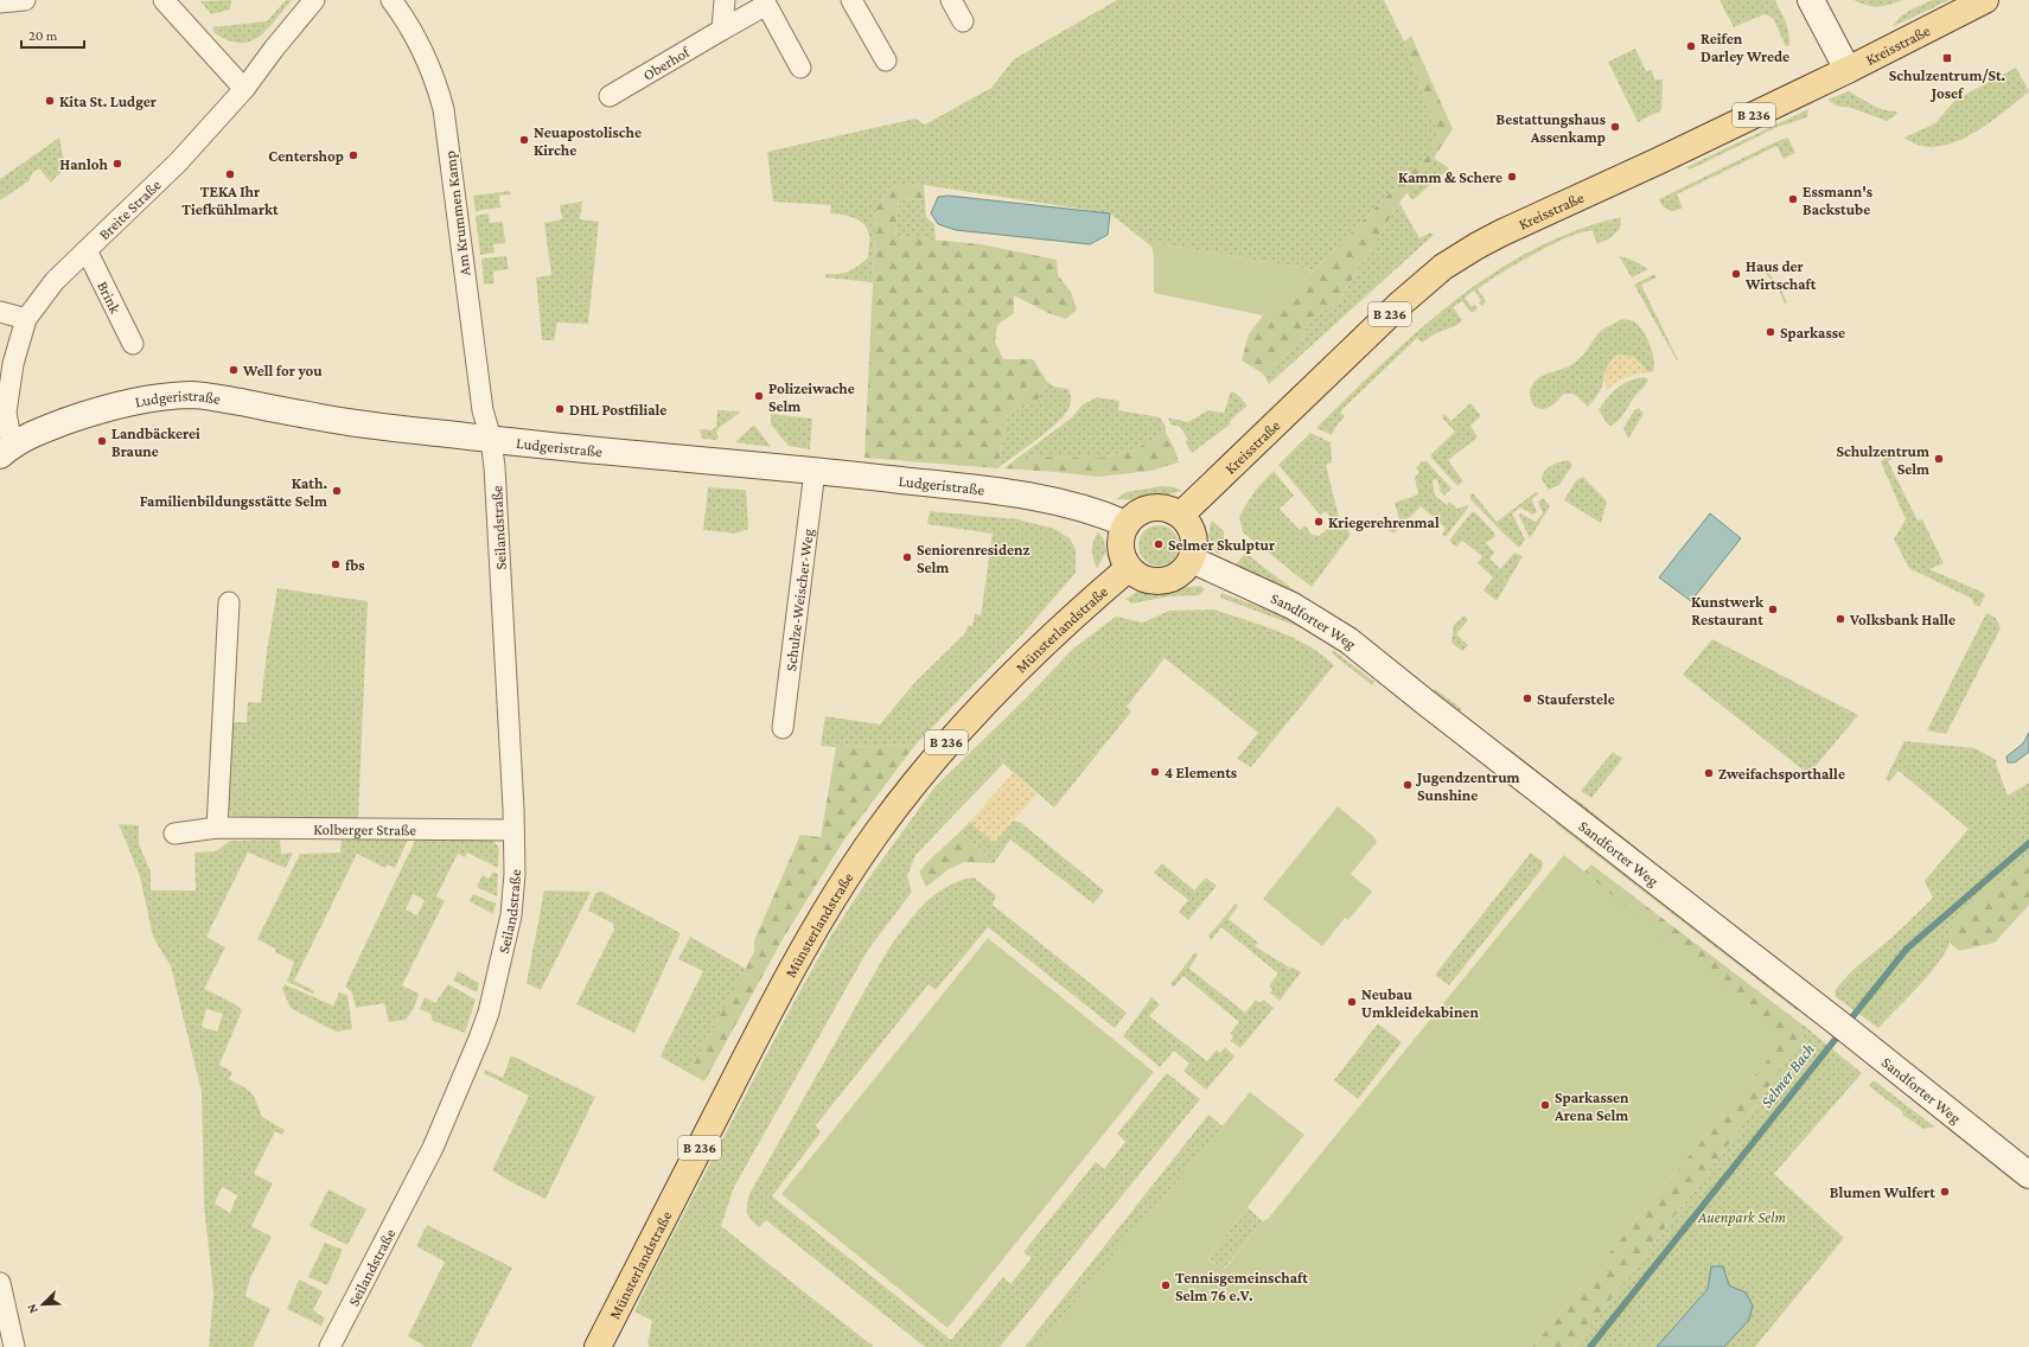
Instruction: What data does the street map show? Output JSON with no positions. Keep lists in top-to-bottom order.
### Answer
{
  "streets": {
    "main road": ["Kreisstraße", "B 236", "Münsterlandstraße"],
    "street": [
      "Oberhof",
      "Breite Straße",
      "Am Krummen Kamp",
      "Brink",
      "Ludgeristraße",
      "Seilandstraße",
      "Schulze-Weischer-Weg",
      "Sandforter Weg",
      "Kolberger Straße"
    ]
  },
  "crossings": [
    ["Kreisstraße", "Ludgeristraße"],
    ["Kreisstraße", "Sandforter Weg"],
    ["Kreisstraße", "Münsterlandstraße"],
    ["Breite Straße", "Brink"],
    ["Breite Straße", "Ludgeristraße"],
    ["Am Krummen Kamp", "Ludgeristraße"],
    ["Am Krummen Kamp", "Seilandstraße"],
    ["Ludgeristraße", "Seilandstraße"],
    ["Ludgeristraße", "Schulze-Weischer-Weg"],
    ["Ludgeristraße", "Sandforter Weg"],
    ["Ludgeristraße", "Münsterlandstraße"],
    ["Seilandstraße", "Kolberger Straße"],
    ["Sandforter Weg", "Münsterlandstraße"]
  ],
  "water": ["Selmer Bach"],
  "parks": ["Auenpark Selm"],
  "places": {
    "other": [
      "Reifen Darley Wrede",
      "Kita St. Ludger",
      "Bestattungshaus Assenkamp",
      "Neuapostolische Kirche",
      "Centershop",
      "Hanloh",
      "TEKA Ihr Tiefkühlmarkt",
      "Kamm & Schere",
      "Essmann's Backstube",
      "Haus der Wirtschaft",
      "Sparkasse",
      "Well for you",
      "Polizeiwache Selm",
      "DHL Postfiliale",
      "Landbäckerei Braune",
      "Schulzentrum Selm",
      "Kath. Familienbildungsstätte Selm",
      "Kriegerehrenmal",
      "Selmer Skulptur",
      "Seniorenresidenz Selm",
      "fbs",
      "Kunstwerk Restaurant",
      "Volksbank Halle",
      "Stauferstele",
      "4 Elements",
      "Zweifachsporthalle",
      "Jugendzentrum Sunshine",
      "Neubau Umkleidekabinen",
      "Sparkassen Arena Selm",
      "Blumen Wulfert",
      "Tennisgemeinschaft Selm 76 e.V."
    ],
    "transit": ["Schulzentrum/St. Josef"]
  },
  "scale_bar": "20 m",
  "north": "bottom left"
}
